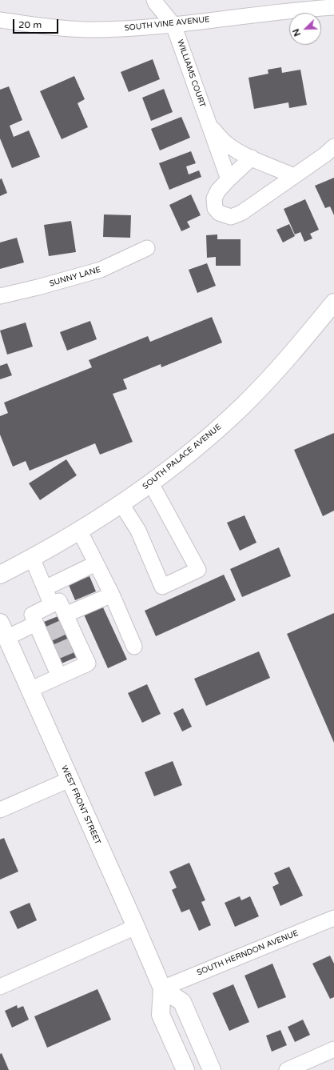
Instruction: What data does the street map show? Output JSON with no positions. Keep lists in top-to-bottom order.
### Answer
{
  "streets": {
    "main road": ["SOUTH PALACE AVENUE", "WEST FRONT STREET"],
    "street": [
      "SOUTH VINE AVENUE",
      "WILLIAMS COURT",
      "SUNNY LANE",
      "SOUTH HERNDON AVENUE"
    ]
  },
  "crossings": [
    ["SOUTH VINE AVENUE", "WILLIAMS COURT"],
    ["WEST FRONT STREET", "SOUTH HERNDON AVENUE"]
  ],
  "scale_bar": "20 m",
  "north": "bottom left"
}
